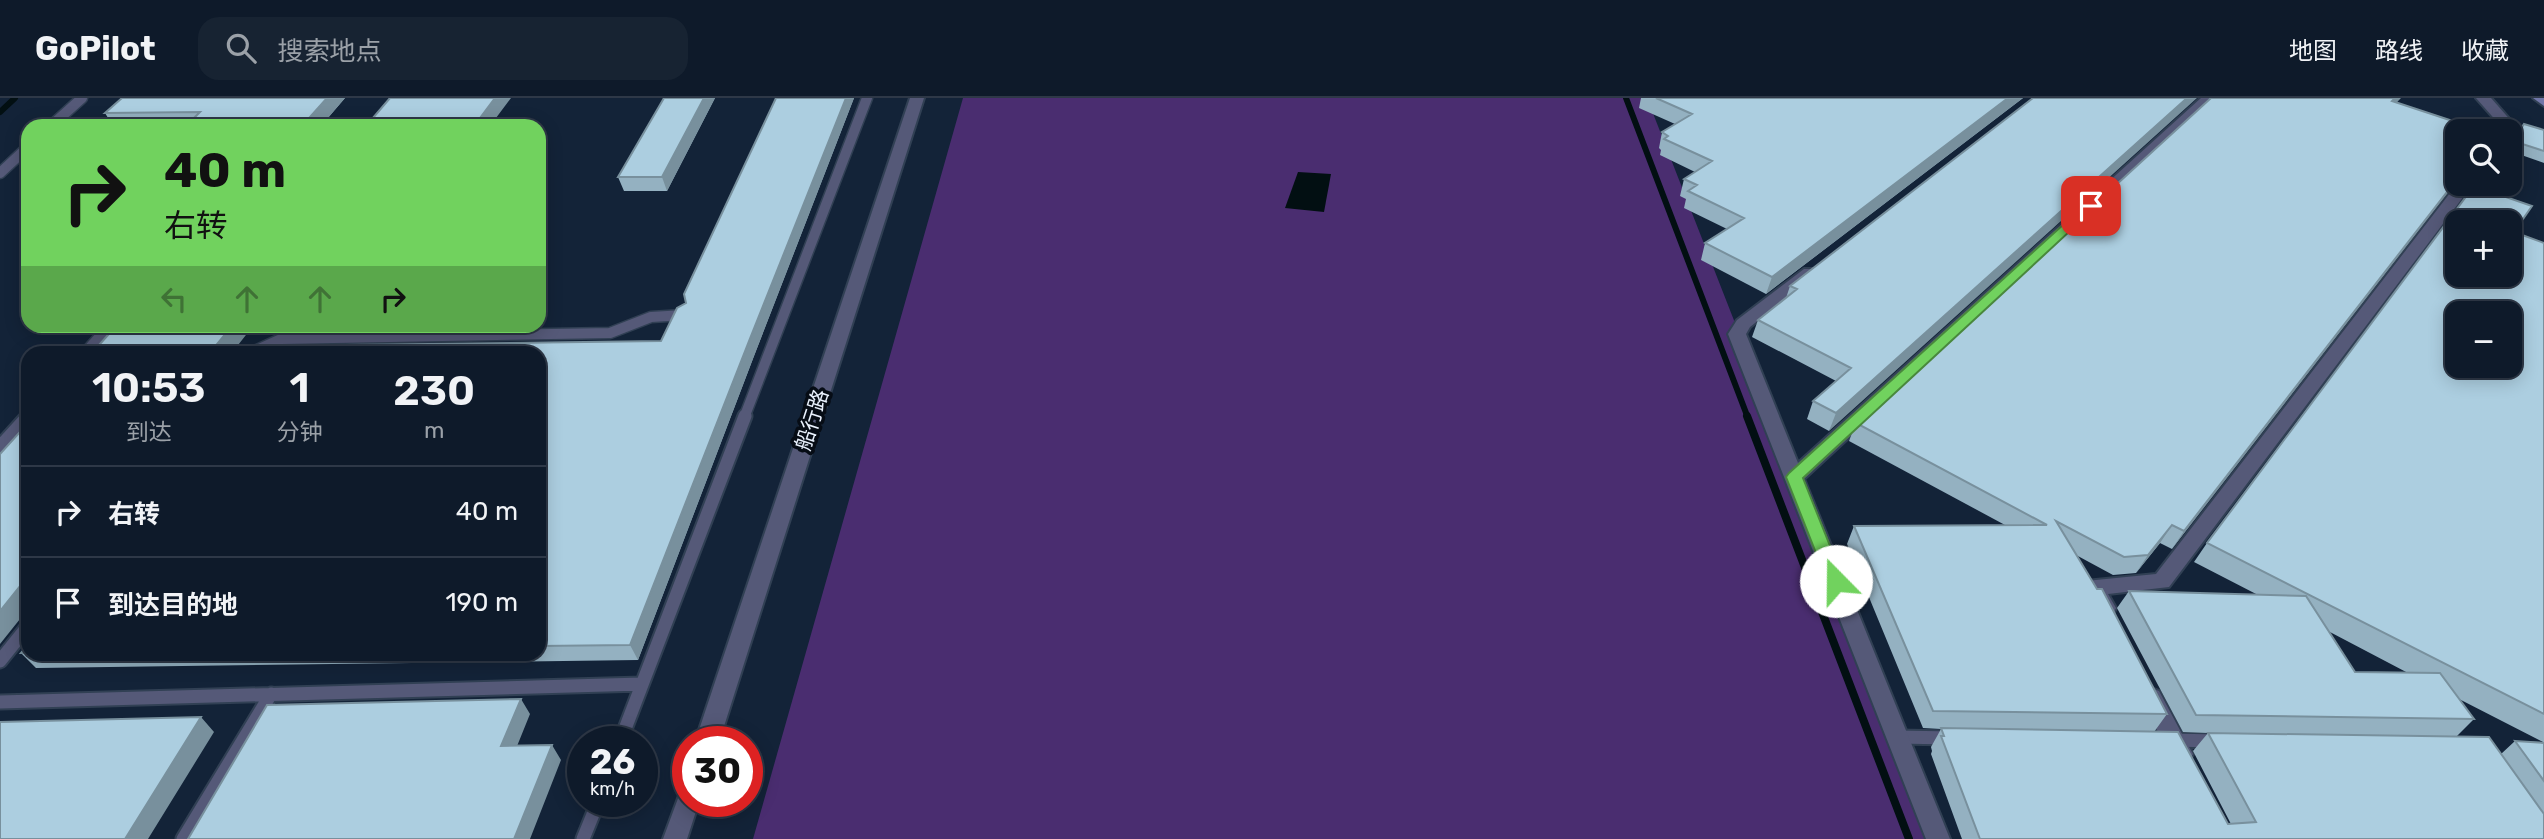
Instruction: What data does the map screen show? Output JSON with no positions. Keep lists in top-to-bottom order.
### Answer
{
  "streets": {
    "street": ["船行路"]
  },
  "page": {
    "header": "GoPilot",
    "search": "搜索地点",
    "nav": ["地图", "路线", "收藏"],
    "map_buttons": ["+", "−"],
    "turn": ["40 m", "右转"],
    "eta": [
      "10:53",
      "到达",
      "1",
      "分钟",
      "230",
      "m"
    ],
    "list": [
      {
        "name": "右转",
        "value": "40 m"
      },
      {
        "name": "到达目的地",
        "value": "190 m"
      }
    ],
    "speed": "26 km/h",
    "limit": "30"
  }
}
